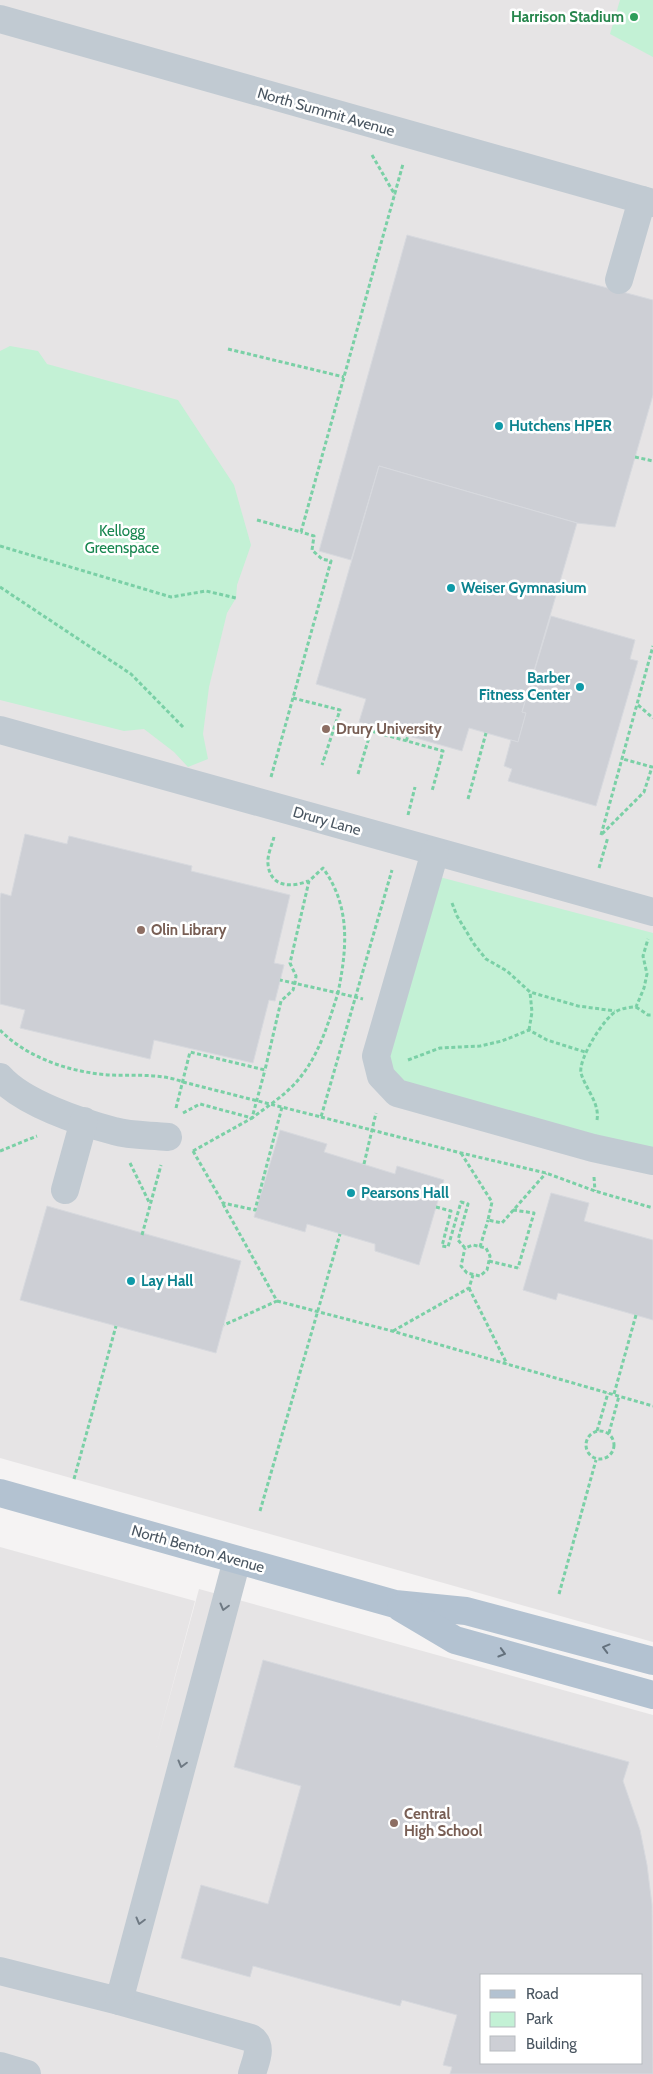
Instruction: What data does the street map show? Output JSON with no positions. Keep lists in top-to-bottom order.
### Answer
{
  "streets": {
    "main road": ["North Benton Avenue"],
    "street": ["North Summit Avenue", "Drury Lane"]
  },
  "parks": ["Kellogg Greenspace"],
  "places": [
    "Harrison Stadium",
    "Hutchens HPER",
    "Weiser Gymnasium",
    "Barber Fitness Center",
    "Drury University",
    "Olin Library",
    "Pearsons Hall",
    "Lay Hall",
    "Central High School"
  ],
  "legend": ["Road", "Park", "Building"]
}
